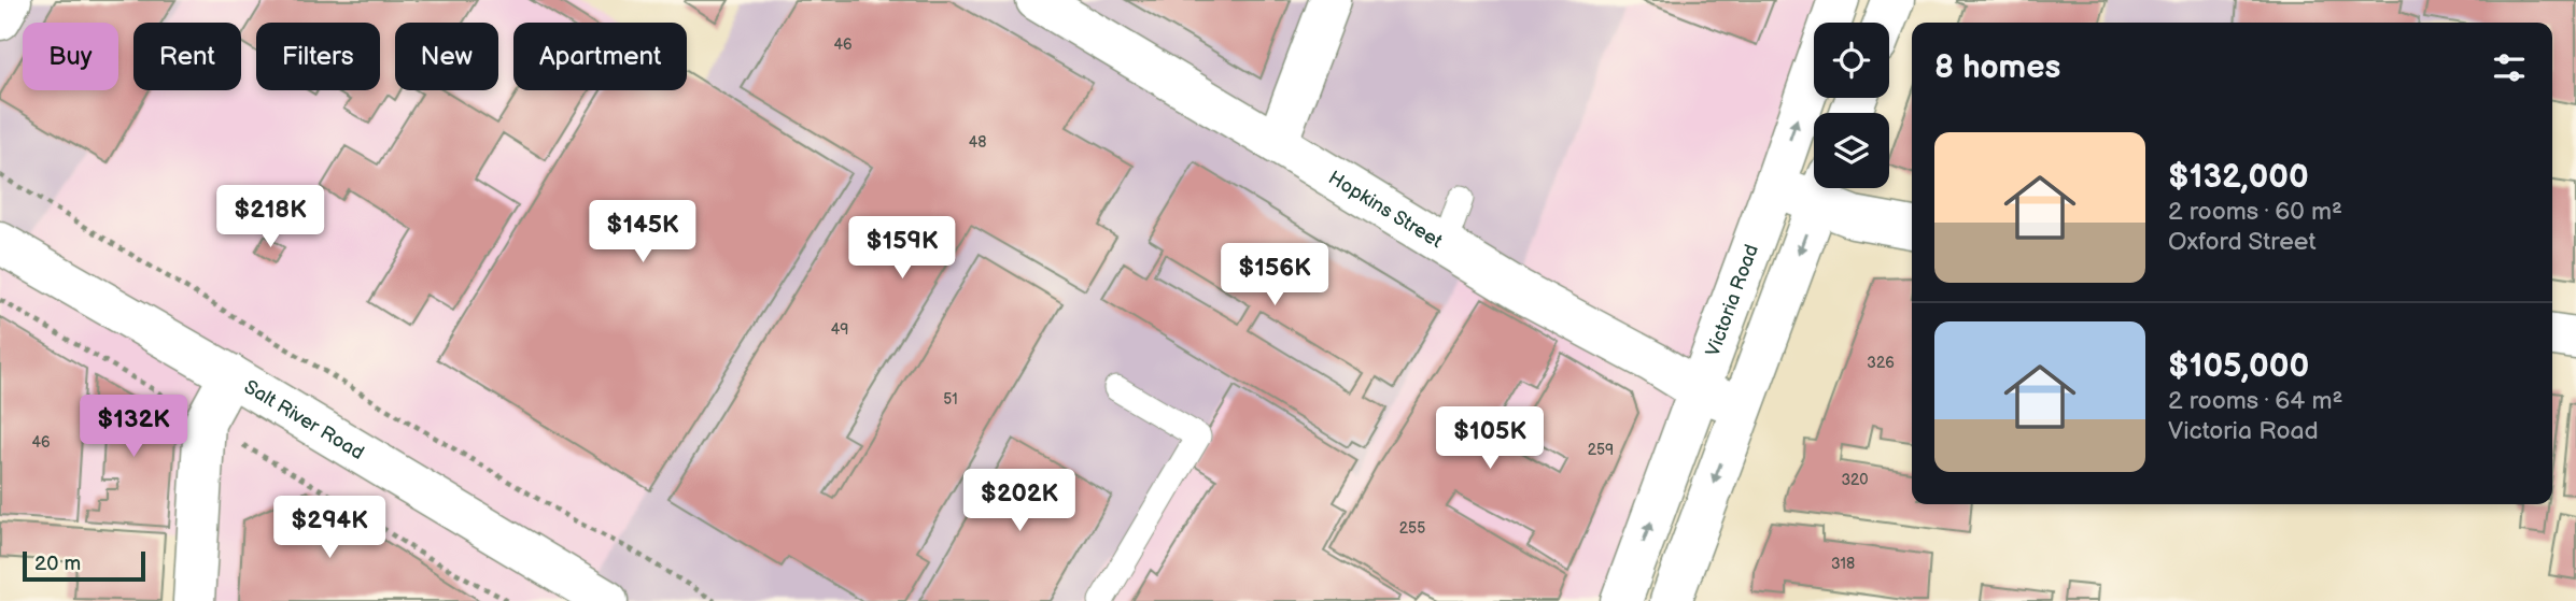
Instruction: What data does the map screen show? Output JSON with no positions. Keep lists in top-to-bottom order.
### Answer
{
  "streets": {
    "street": ["Hopkins Street", "Victoria Road", "Salt River Road"]
  },
  "crossings": [
    ["Hopkins Street", "Victoria Road"]
  ],
  "house_numbers": [
    "46",
    "48",
    "49",
    "326",
    "51",
    "46",
    "259",
    "320",
    "255",
    "318"
  ],
  "scale_bar": "20 m",
  "page": {
    "chip": [
      "Buy",
      "Rent",
      "Filters",
      "New",
      "Apartment"
    ],
    "heading": "8 homes",
    "list": [
      {
        "name": "$132,000",
        "note": "2 rooms · 60 m² · Oxford Street"
      },
      {
        "name": "$105,000",
        "note": "2 rooms · 64 m² · Victoria Road"
      }
    ],
    "price": [
      "$218K",
      "$145K",
      "$159K",
      "$156K",
      "$132K",
      "$105K",
      "$202K",
      "$294K"
    ],
    "scale": "20 m"
  }
}
